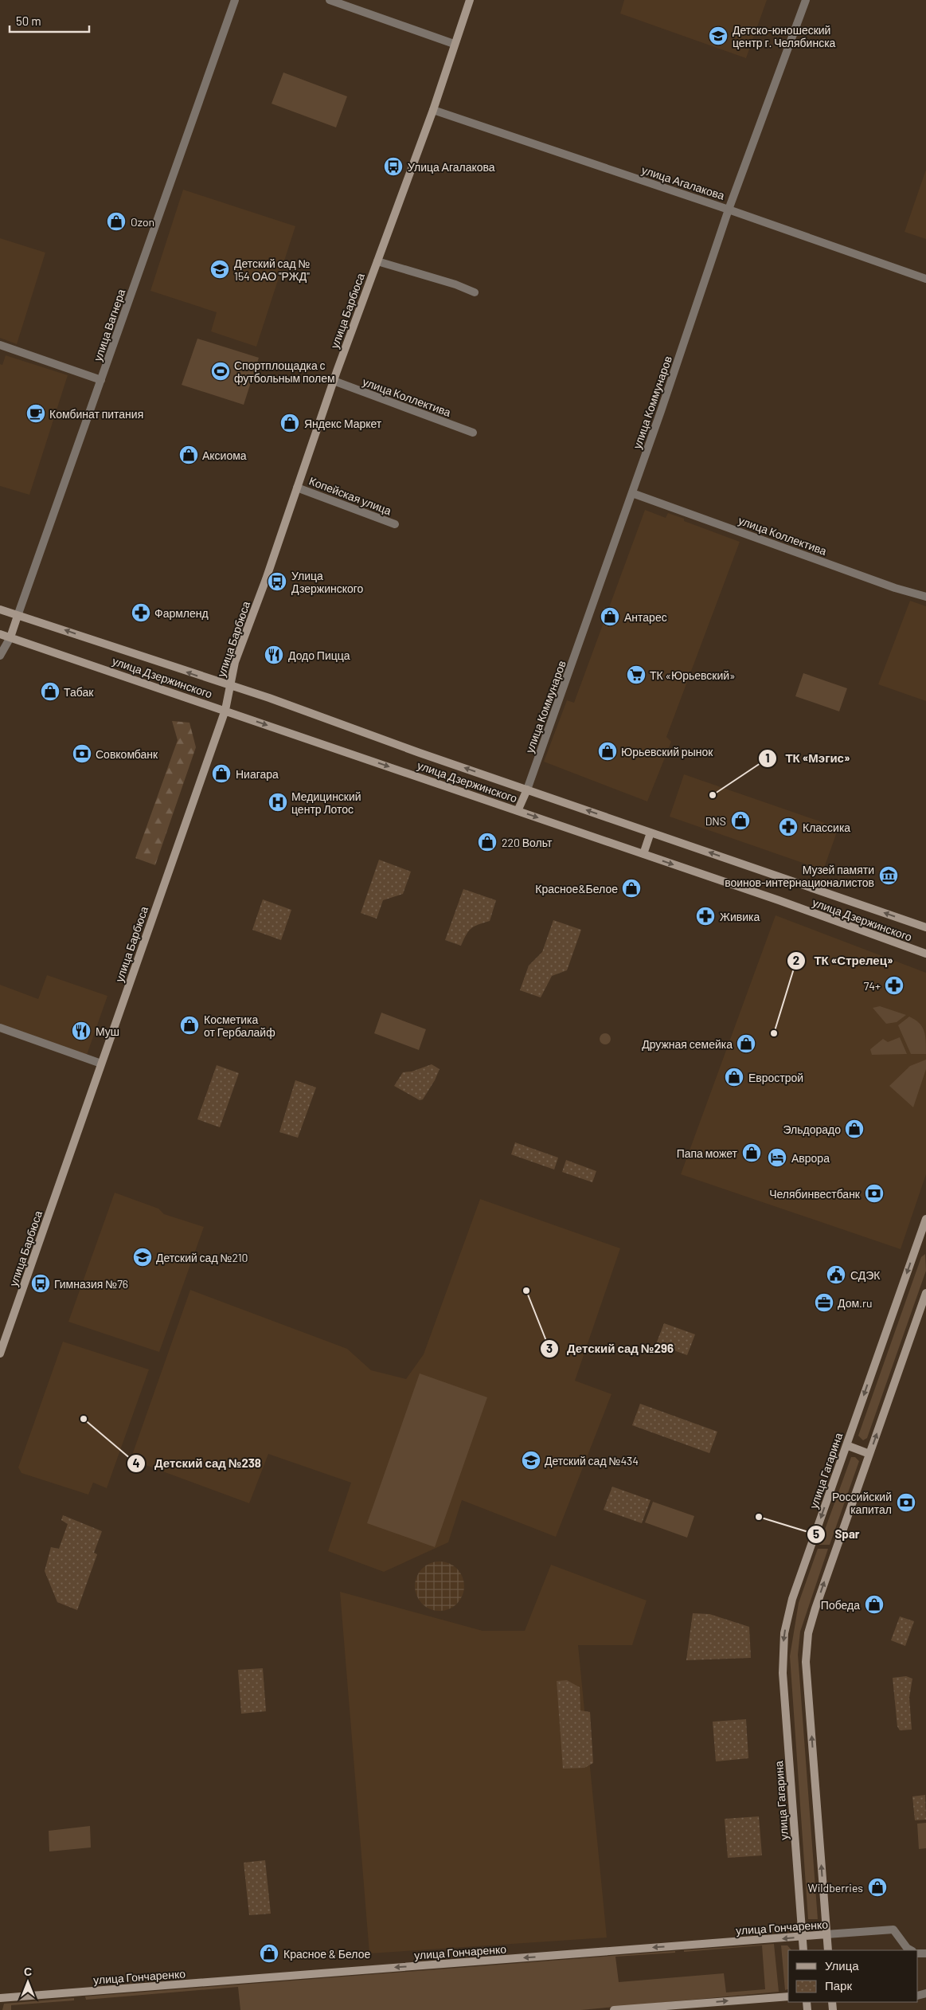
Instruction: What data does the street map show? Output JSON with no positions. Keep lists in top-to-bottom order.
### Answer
{
  "streets": {
    "main road": [
      "улица Барбюса",
      "улица Вагнера",
      "улица Коммунаров",
      "улица Дзержинского",
      "улица Гагарина",
      "улица Гончаренко"
    ],
    "street": ["улица Агалакова", "улица Коллектива", "Копейская улица"]
  },
  "crossings": [
    ["улица Агалакова", "улица Барбюса"],
    ["улица Агалакова", "улица Коммунаров"],
    ["улица Барбюса", "улица Коллектива"],
    ["улица Барбюса", "Копейская улица"],
    ["улица Барбюса", "улица Дзержинского"],
    ["улица Вагнера", "улица Дзержинского"],
    ["улица Коллектива", "улица Коммунаров"],
    ["улица Коммунаров", "улица Дзержинского"],
    ["улица Гагарина", "улица Гончаренко"]
  ],
  "one_way": ["улица Гончаренко"],
  "places": {
    "school or university": [
      "Детско-юношеский центр г. Челябинска",
      "Детский сад № 154 ОАО \"РЖД\"",
      "Детский сад №210",
      "Детский сад №434"
    ],
    "bus stop": ["Улица Агалакова", "Улица Дзержинского", "Гимназия №76"],
    "shop": [
      "Ozon",
      "Яндекс Маркет",
      "Аксиома",
      "Антарес",
      "Табак",
      "Юрьевский рынок",
      "Ниагара",
      "DNS",
      "220 Вольт",
      "Красное&Белое",
      "Косметика от Гербалайф",
      "Дружная семейка",
      "Еврострой",
      "Эльдорадо",
      "Папа может",
      "Победа",
      "Wildberries",
      "Красное & Белое"
    ],
    "sports": ["Спортплощадка с футбольным полем"],
    "cafe": ["Комбинат питания"],
    "pharmacy": [
      "Фармленд",
      "Классика",
      "Живика",
      "74+"
    ],
    "restaurant": ["Додо Пицца", "Муш"],
    "supermarket": ["ТК «Юрьевский»"],
    "bank": ["Совкомбанк", "Челябинвестбанк", "Российский капитал"],
    "other": [
      "ТК «Мэгис»",
      "ТК «Стрелец»",
      "Детский сад №296",
      "Детский сад №238",
      "Spar"
    ],
    "hospital": ["Медицинский центр Лотос"],
    "museum": ["Музей памяти воинов-интернационалистов"],
    "hotel": ["Аврора"],
    "public building": ["СДЭК"],
    "office": ["Дом.ru"]
  },
  "legend": ["Улица", "Парк"],
  "scale_bar": "50 m",
  "north": "top"
}
